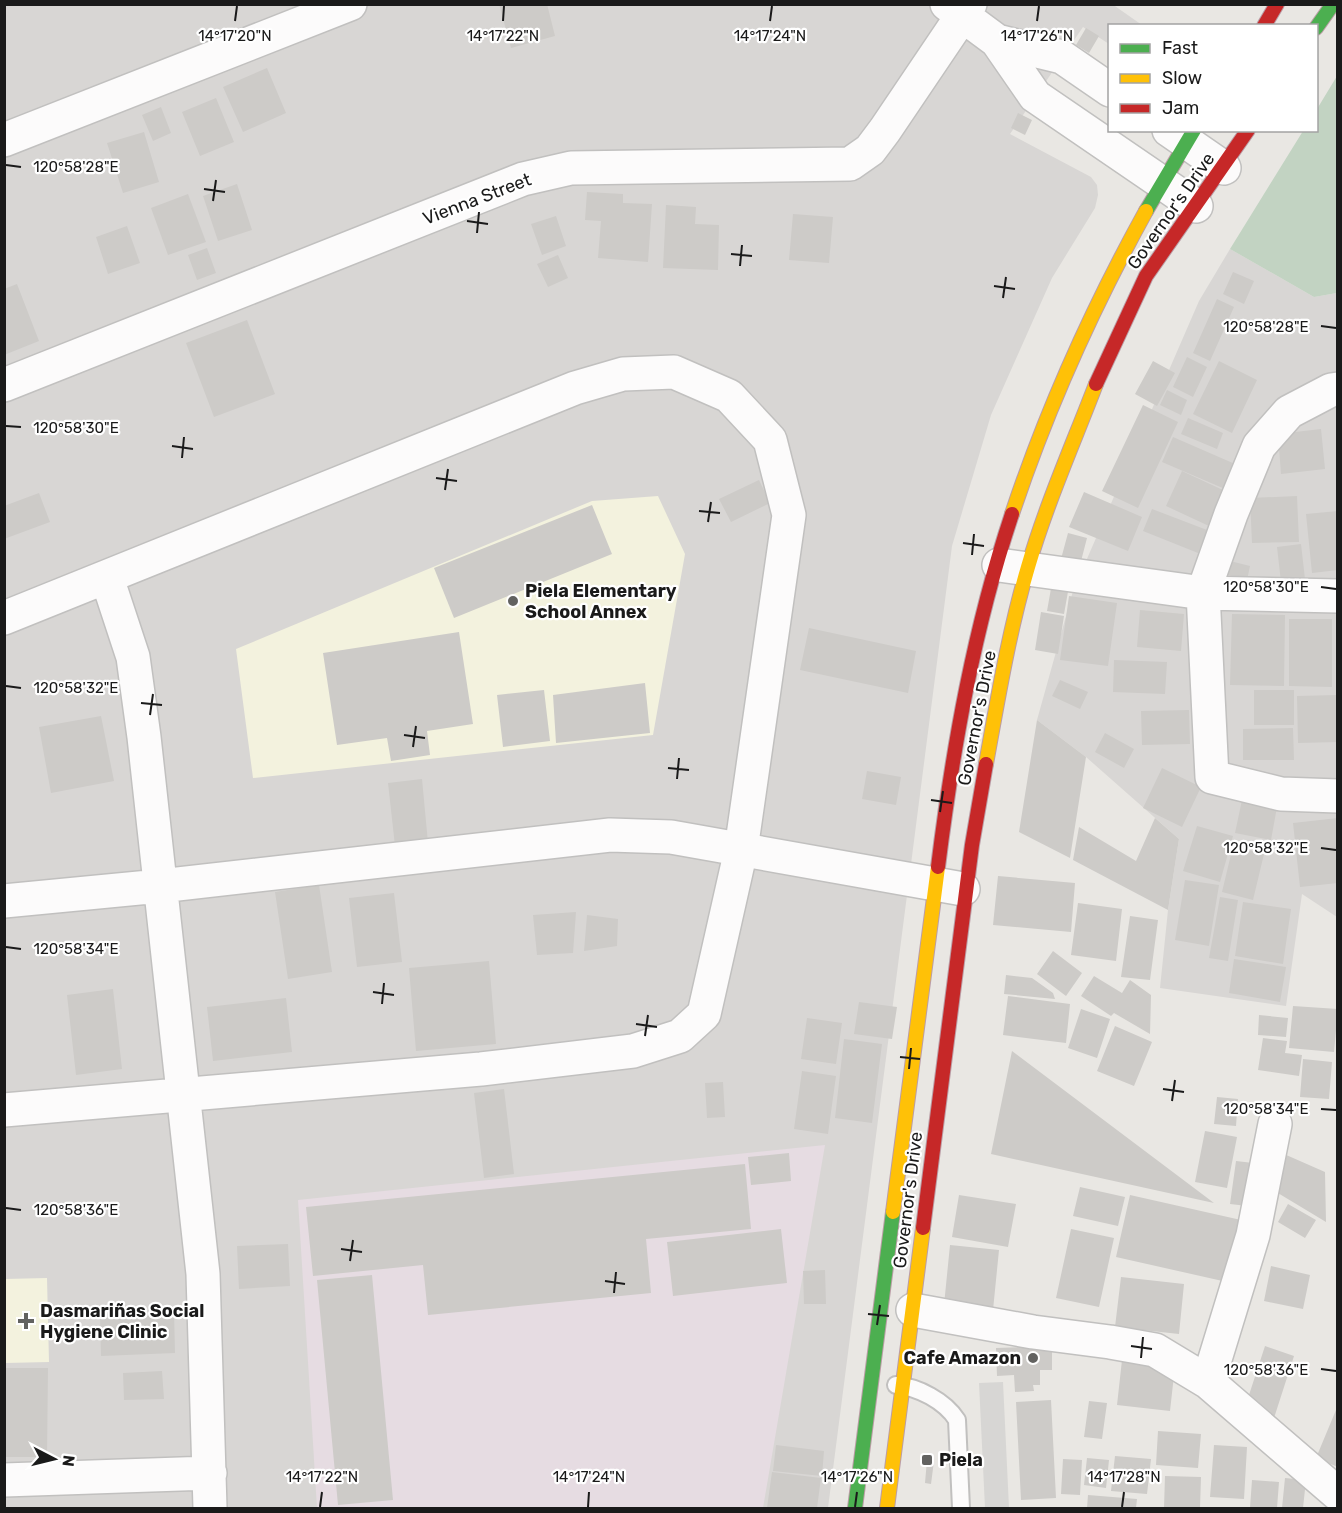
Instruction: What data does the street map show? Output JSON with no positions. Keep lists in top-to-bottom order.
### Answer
{
  "streets": {
    "highway": ["Governor's Drive"],
    "street": ["Vienna Street"]
  },
  "places": {
    "other": ["Piela Elementary School Annex", "Cafe Amazon"],
    "health": ["Dasmariñas Social Hygiene Clinic"],
    "transit": ["Piela"]
  },
  "legend": ["Fast", "Slow", "Jam"],
  "north": "right",
  "coordinates": [
    "14°17'20\"N",
    "14°17'22\"N",
    "14°17'24\"N",
    "14°17'26\"N",
    "120°58'28\"E",
    "120°58'30\"E",
    "120°58'32\"E",
    "120°58'34\"E",
    "120°58'36\"E",
    "14°17'28\"N"
  ]
}
